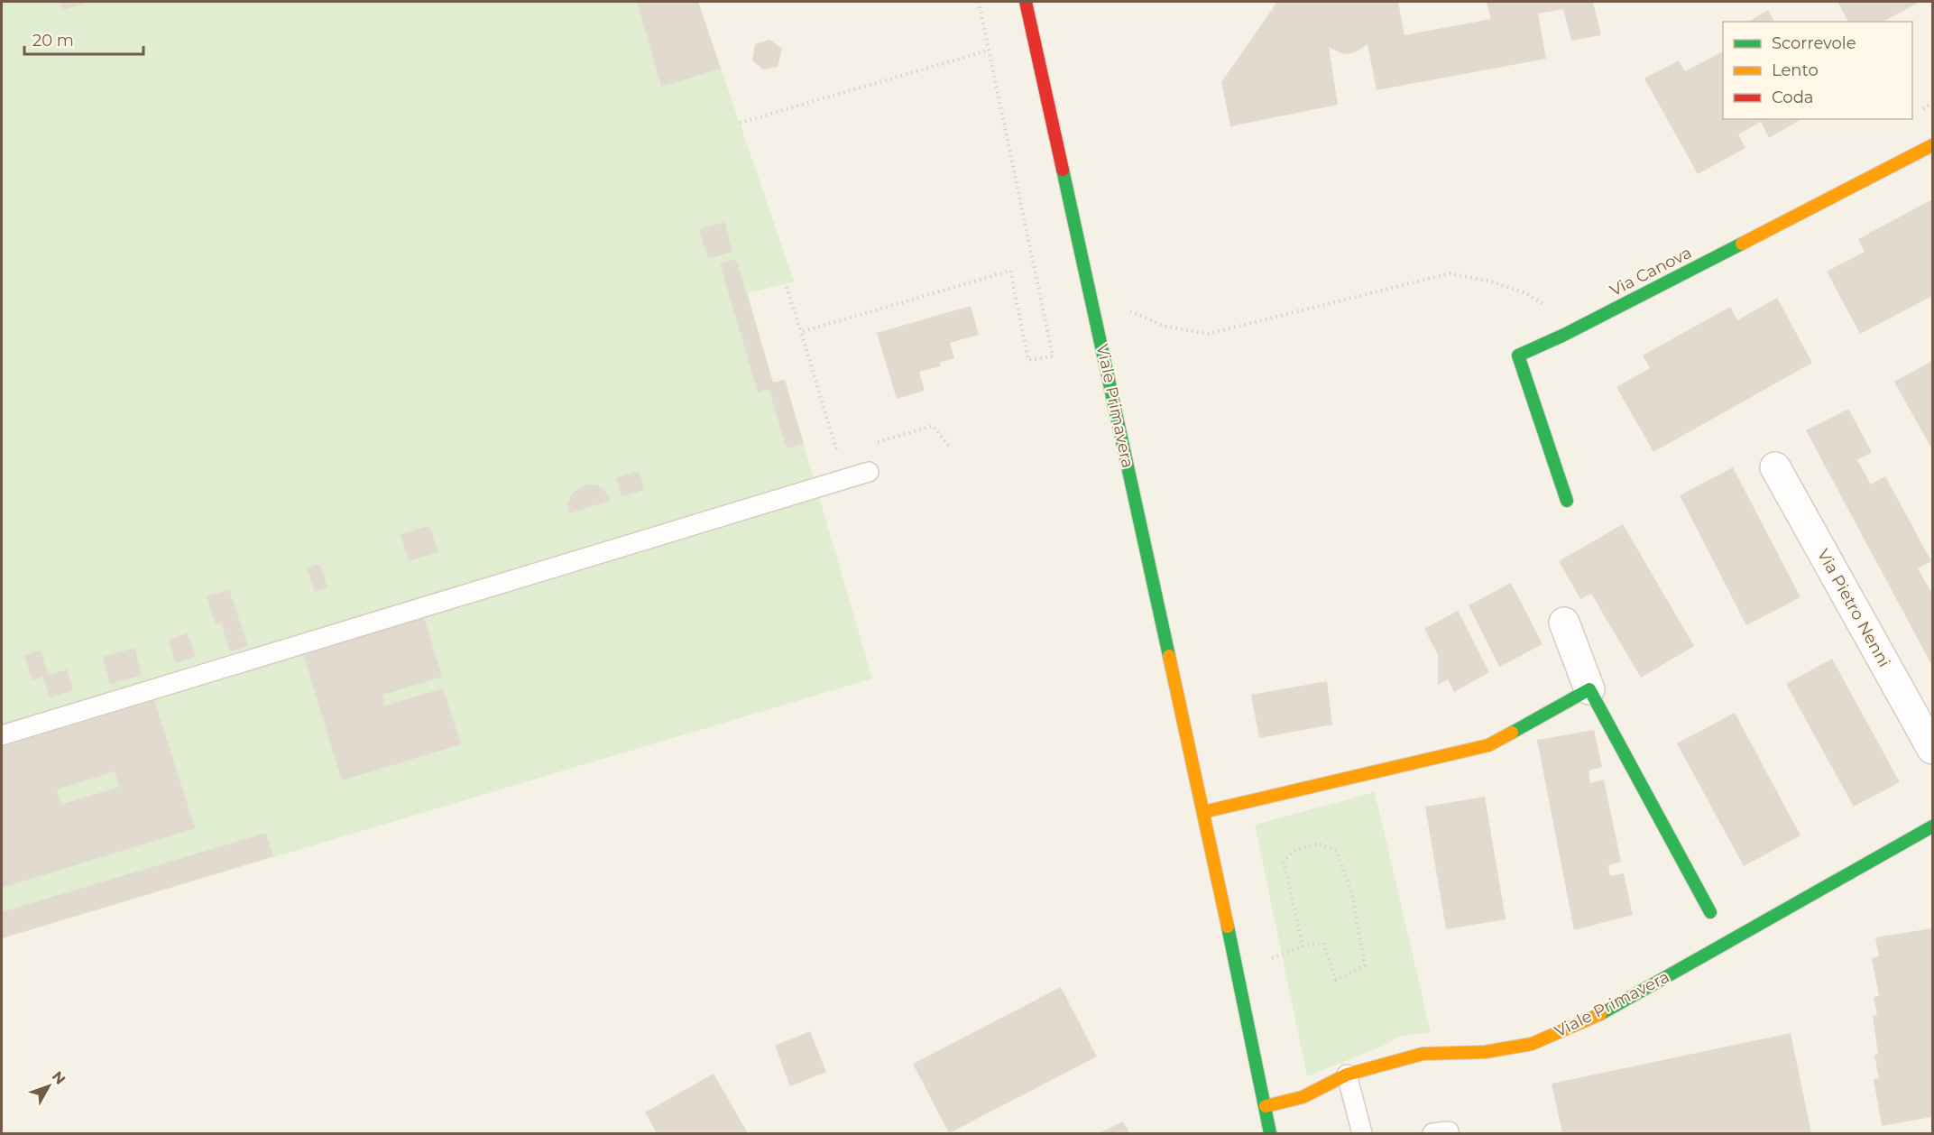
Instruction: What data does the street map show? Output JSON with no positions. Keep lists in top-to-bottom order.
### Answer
{
  "streets": {
    "street": ["Via Canova", "Viale Primavera", "Via Pietro Nenni"]
  },
  "legend": ["Scorrevole", "Lento", "Coda"],
  "scale_bar": "20 m",
  "north": "top right"
}
